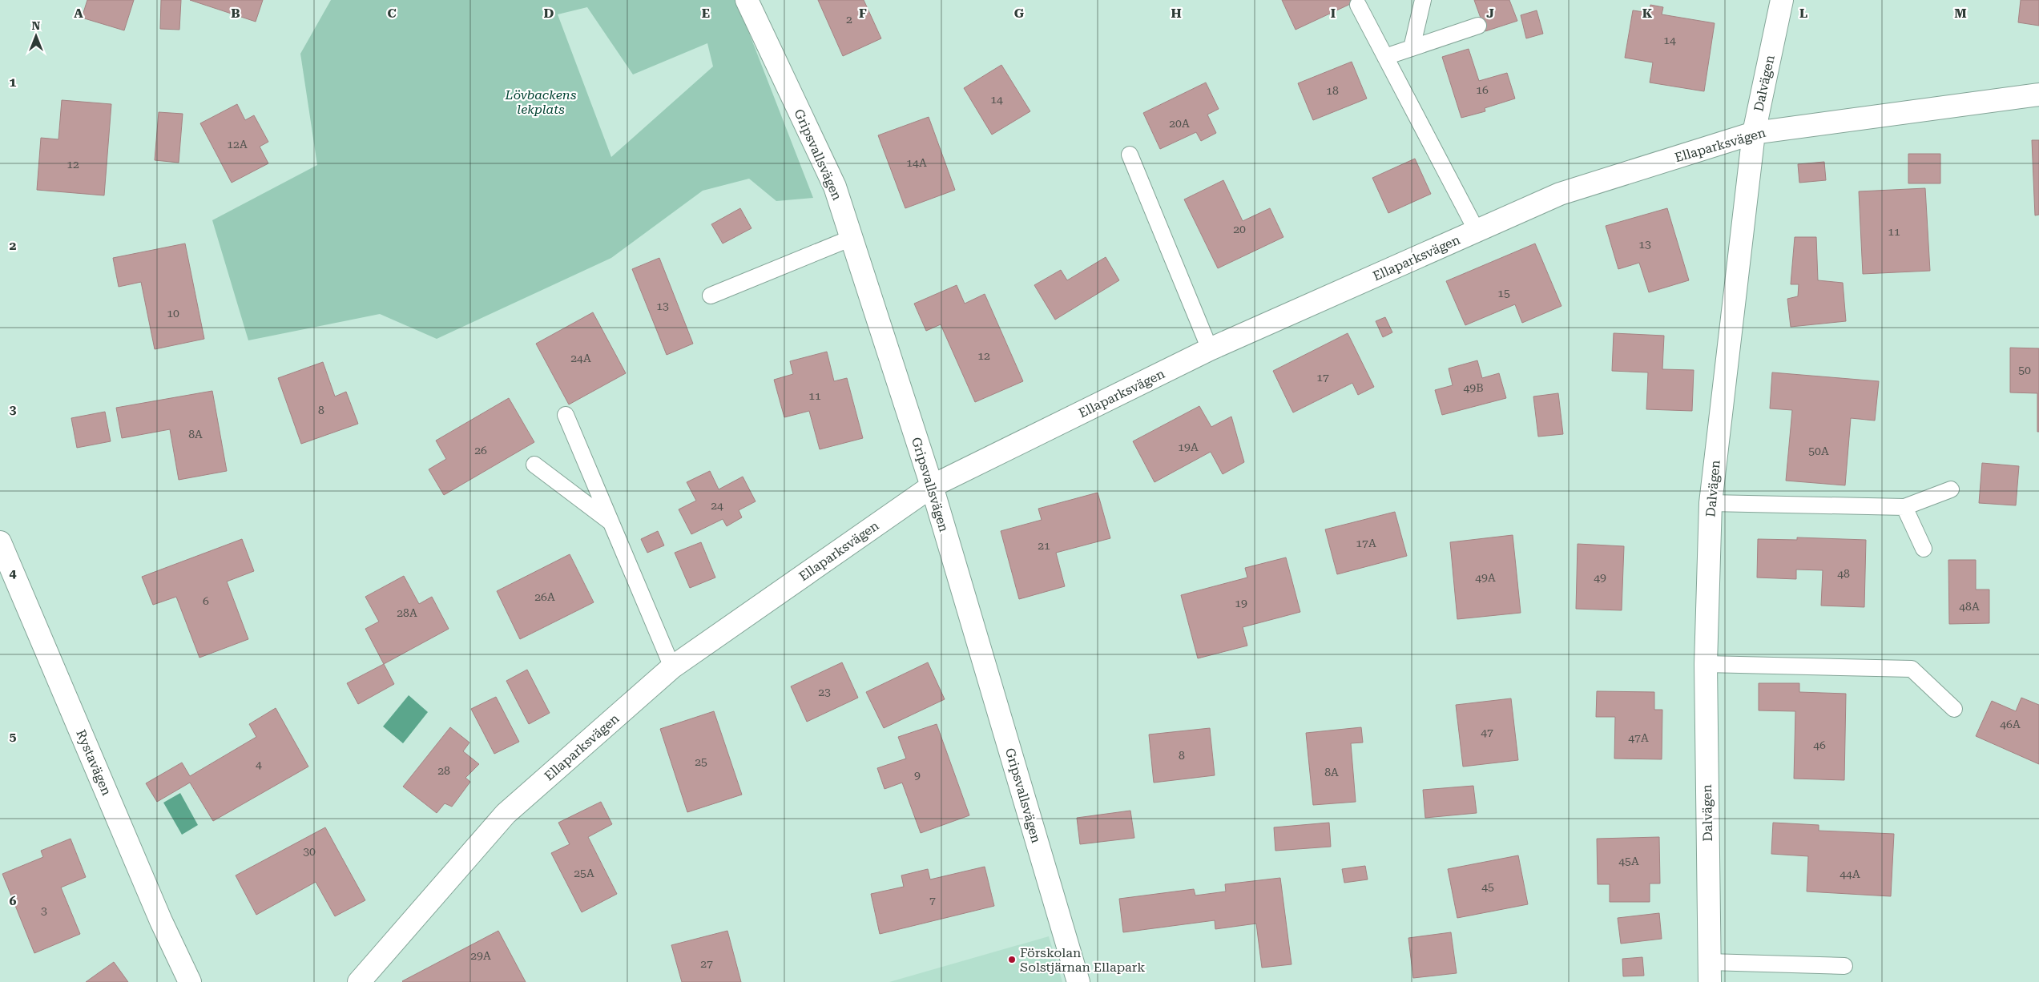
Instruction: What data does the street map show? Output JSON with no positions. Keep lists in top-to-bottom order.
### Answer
{
  "streets": {
    "street": [
      "Dalvägen",
      "Ellaparksvägen",
      "Gripsvallsvägen",
      "Rystavägen"
    ]
  },
  "crossings": [
    ["Dalvägen", "Ellaparksvägen"],
    ["Ellaparksvägen", "Gripsvallsvägen"]
  ],
  "parks": ["Lövbackens lekplats"],
  "places": ["Förskolan Solstjärnan Ellapark"],
  "house_numbers": [
    "2",
    "14",
    "16",
    "18",
    "14",
    "20A",
    "12A",
    "14A",
    "12",
    "20",
    "11",
    "13",
    "15",
    "13",
    "10",
    "12",
    "24A",
    "50",
    "17",
    "49B",
    "11",
    "8",
    "8A",
    "19A",
    "26",
    "50A",
    "24",
    "17A",
    "21",
    "48",
    "49A",
    "49",
    "26A",
    "6",
    "19",
    "48A",
    "28A",
    "23",
    "46A",
    "47",
    "47A",
    "46",
    "8",
    "25",
    "4",
    "28",
    "8A",
    "9",
    "30",
    "45A",
    "25A",
    "44A",
    "45",
    "7",
    "3",
    "29A",
    "27"
  ],
  "north": "top",
  "grid": {
    "columns": [
      "A",
      "B",
      "C",
      "D",
      "E",
      "F",
      "G",
      "H",
      "I",
      "J",
      "K",
      "L",
      "M"
    ],
    "rows": [
      "1",
      "2",
      "3",
      "4",
      "5",
      "6"
    ]
  }
}
